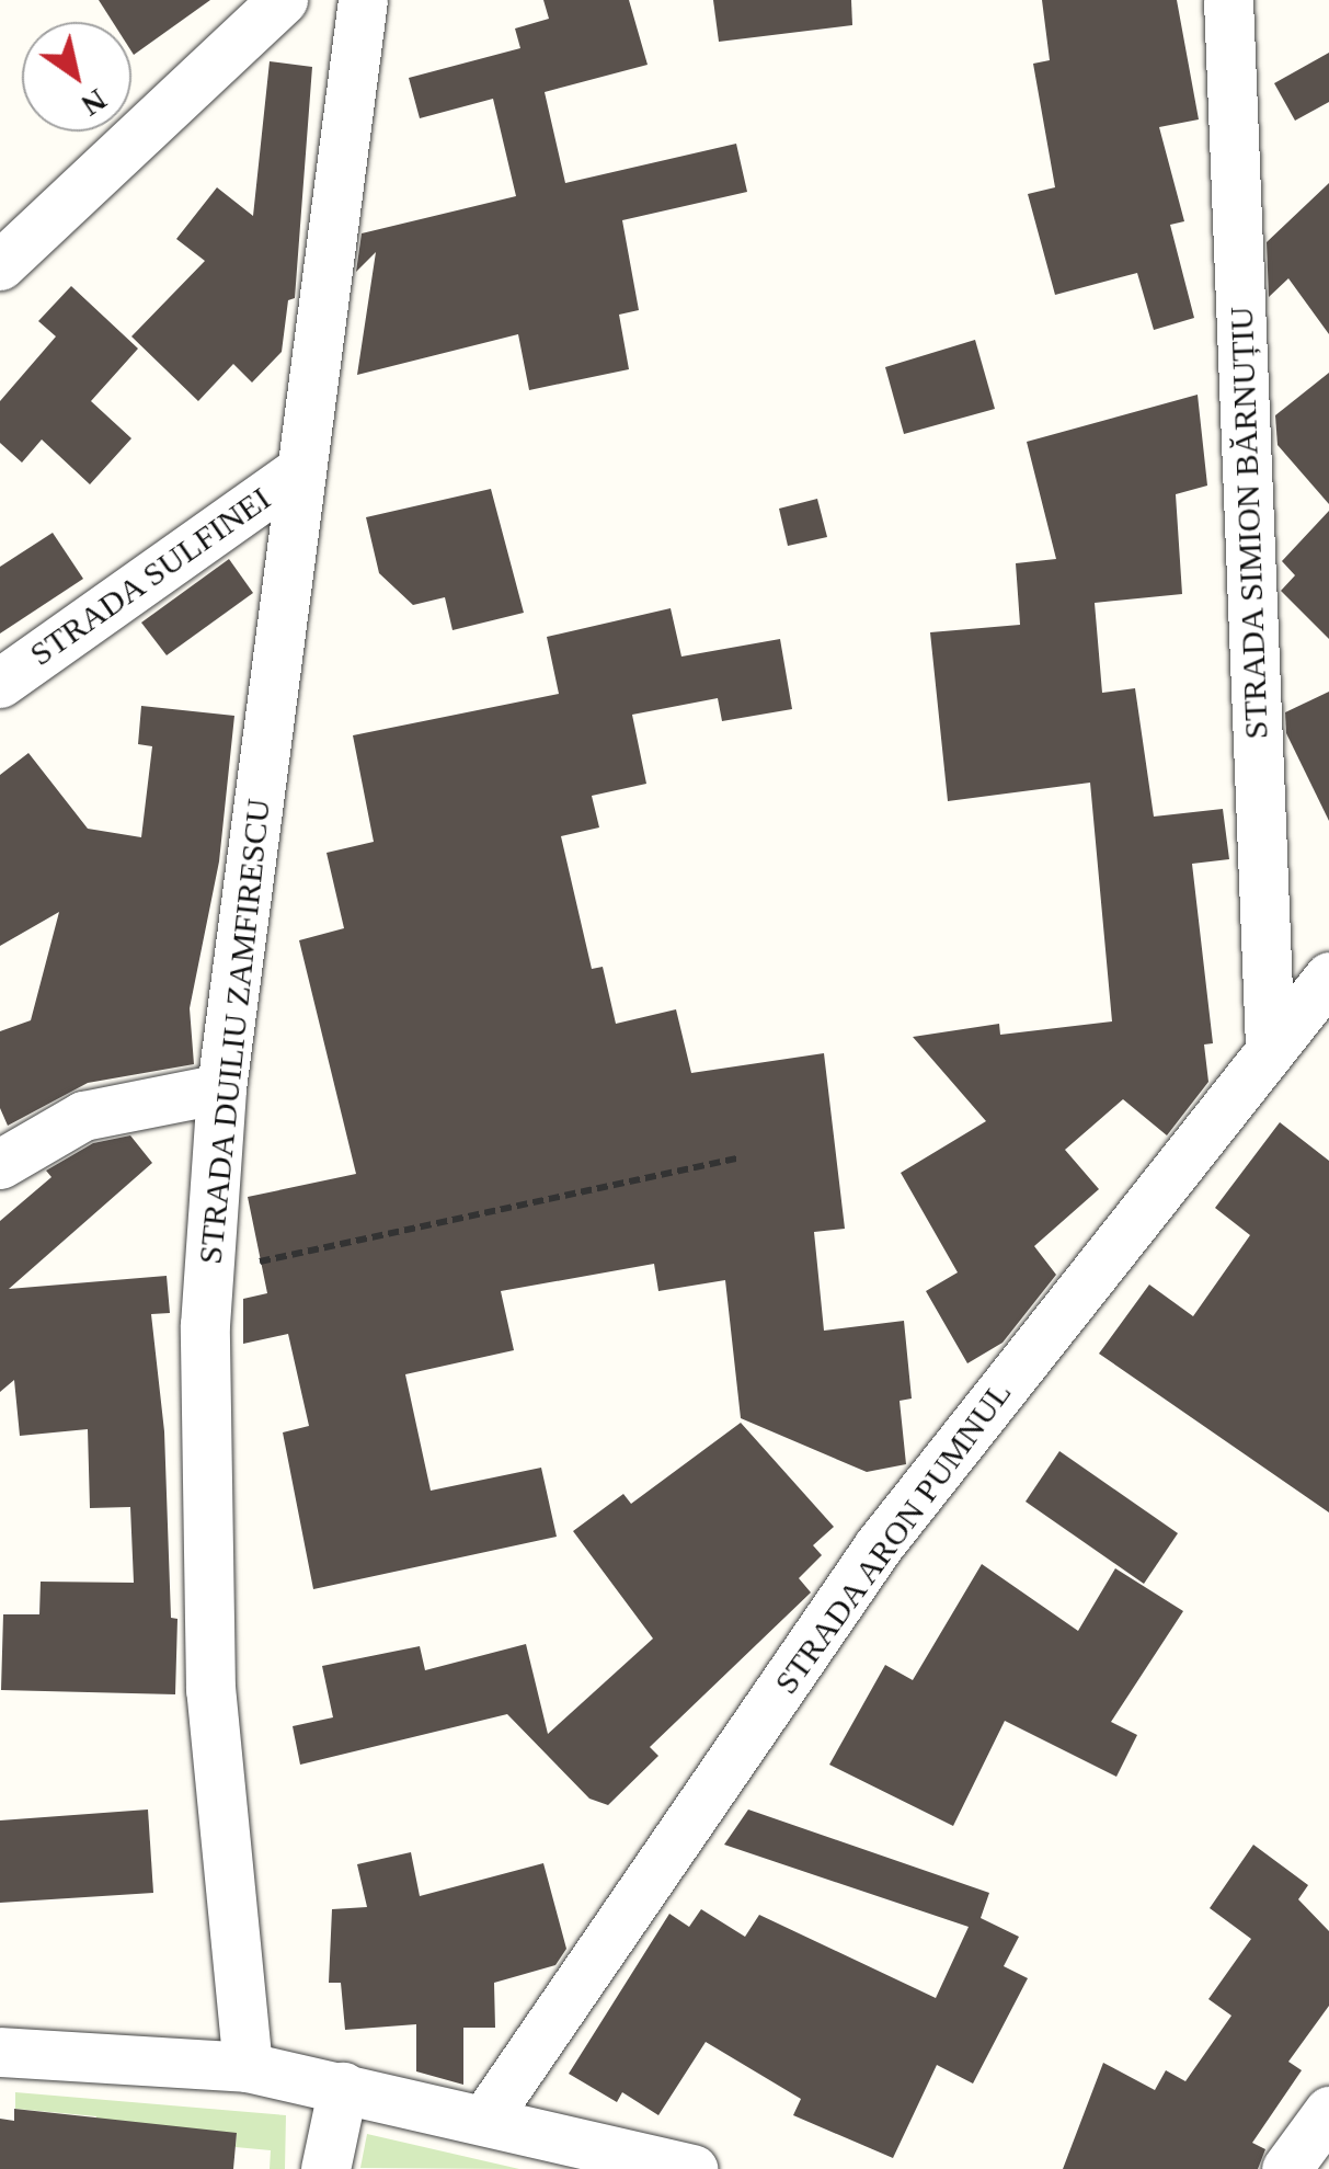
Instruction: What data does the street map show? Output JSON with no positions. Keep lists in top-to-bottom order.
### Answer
{
  "streets": {
    "street": [
      "STRADA SIMION BĂRNUȚIU",
      "STRADA SULFINEI",
      "STRADA DUILIU ZAMFIRESCU",
      "STRADA ARON PUMNUL"
    ]
  },
  "crossings": [
    ["STRADA SIMION BĂRNUȚIU", "STRADA ARON PUMNUL"],
    ["STRADA SULFINEI", "STRADA DUILIU ZAMFIRESCU"]
  ],
  "north": "bottom right"
}
